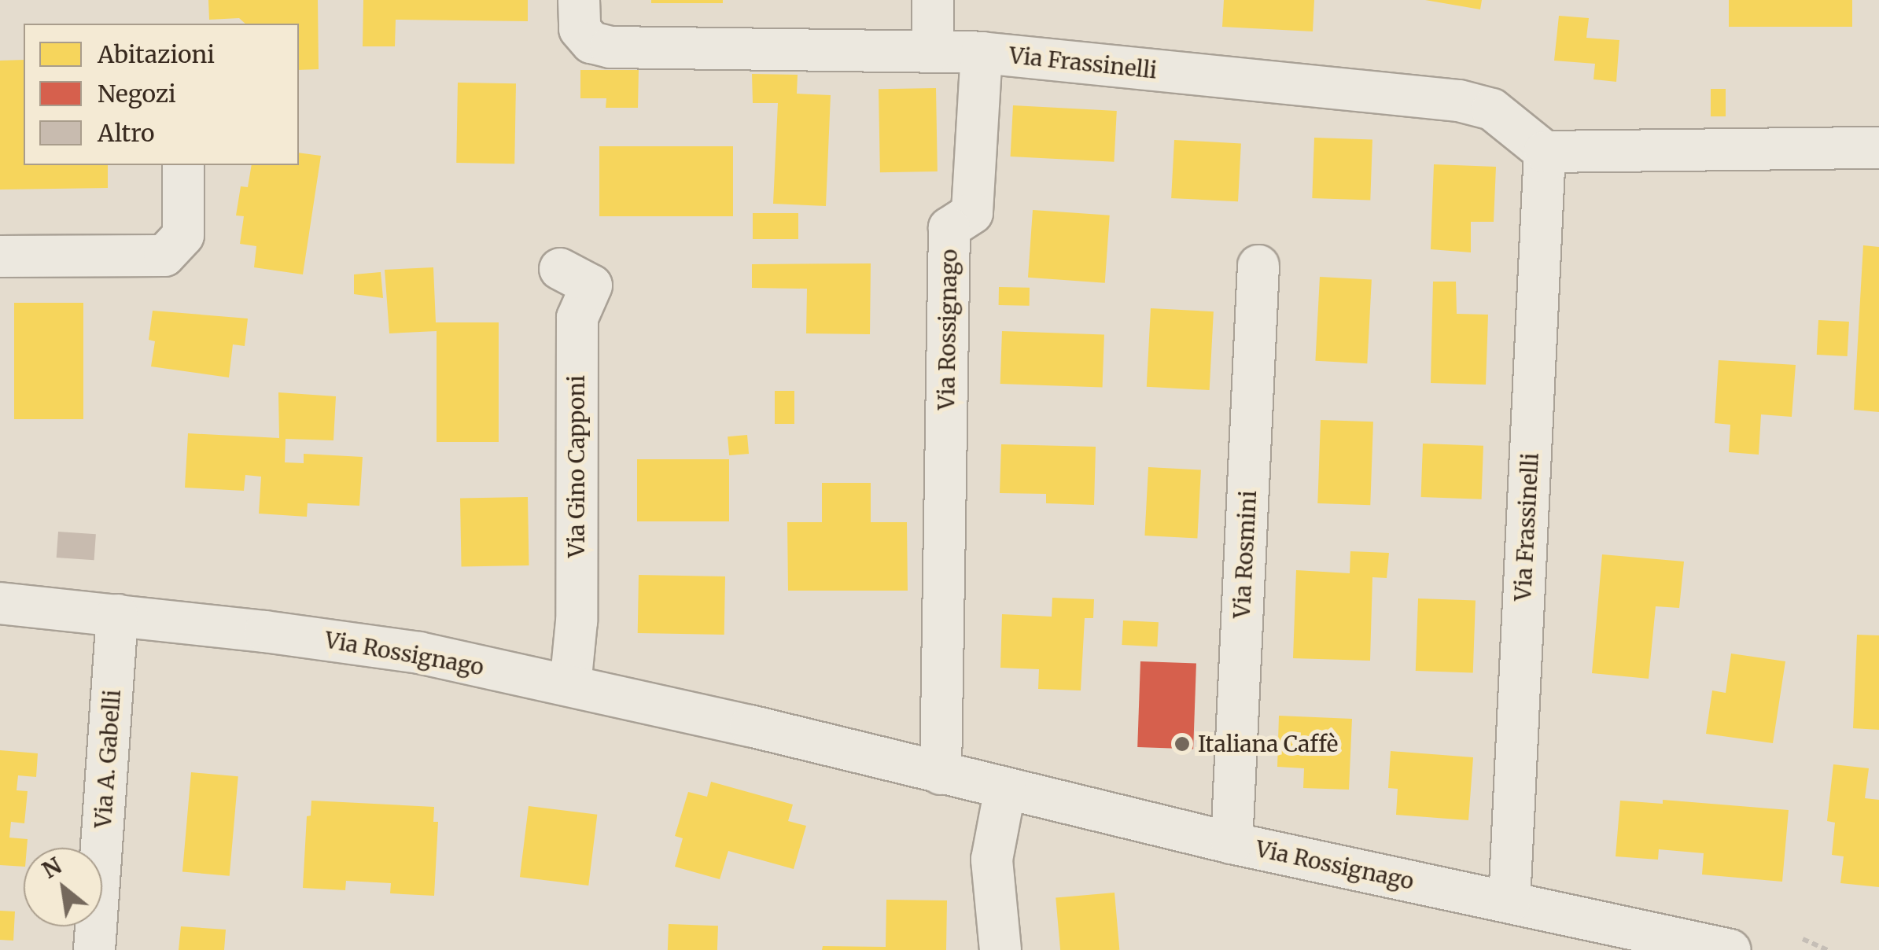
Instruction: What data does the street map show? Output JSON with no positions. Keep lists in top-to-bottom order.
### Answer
{
  "streets": {
    "street": [
      "Via Frassinelli",
      "Via Rossignago",
      "Via Gino Capponi",
      "Via Rosmini",
      "Via A. Gabelli"
    ]
  },
  "crossings": [
    ["Via Frassinelli", "Via Rossignago"],
    ["Via Rossignago", "Via Gino Capponi"],
    ["Via Rossignago", "Via Rosmini"],
    ["Via Rossignago", "Via A. Gabelli"]
  ],
  "places": ["Italiana Caffè"],
  "legend": ["Abitazioni", "Negozi", "Altro"],
  "north": "top left"
}
